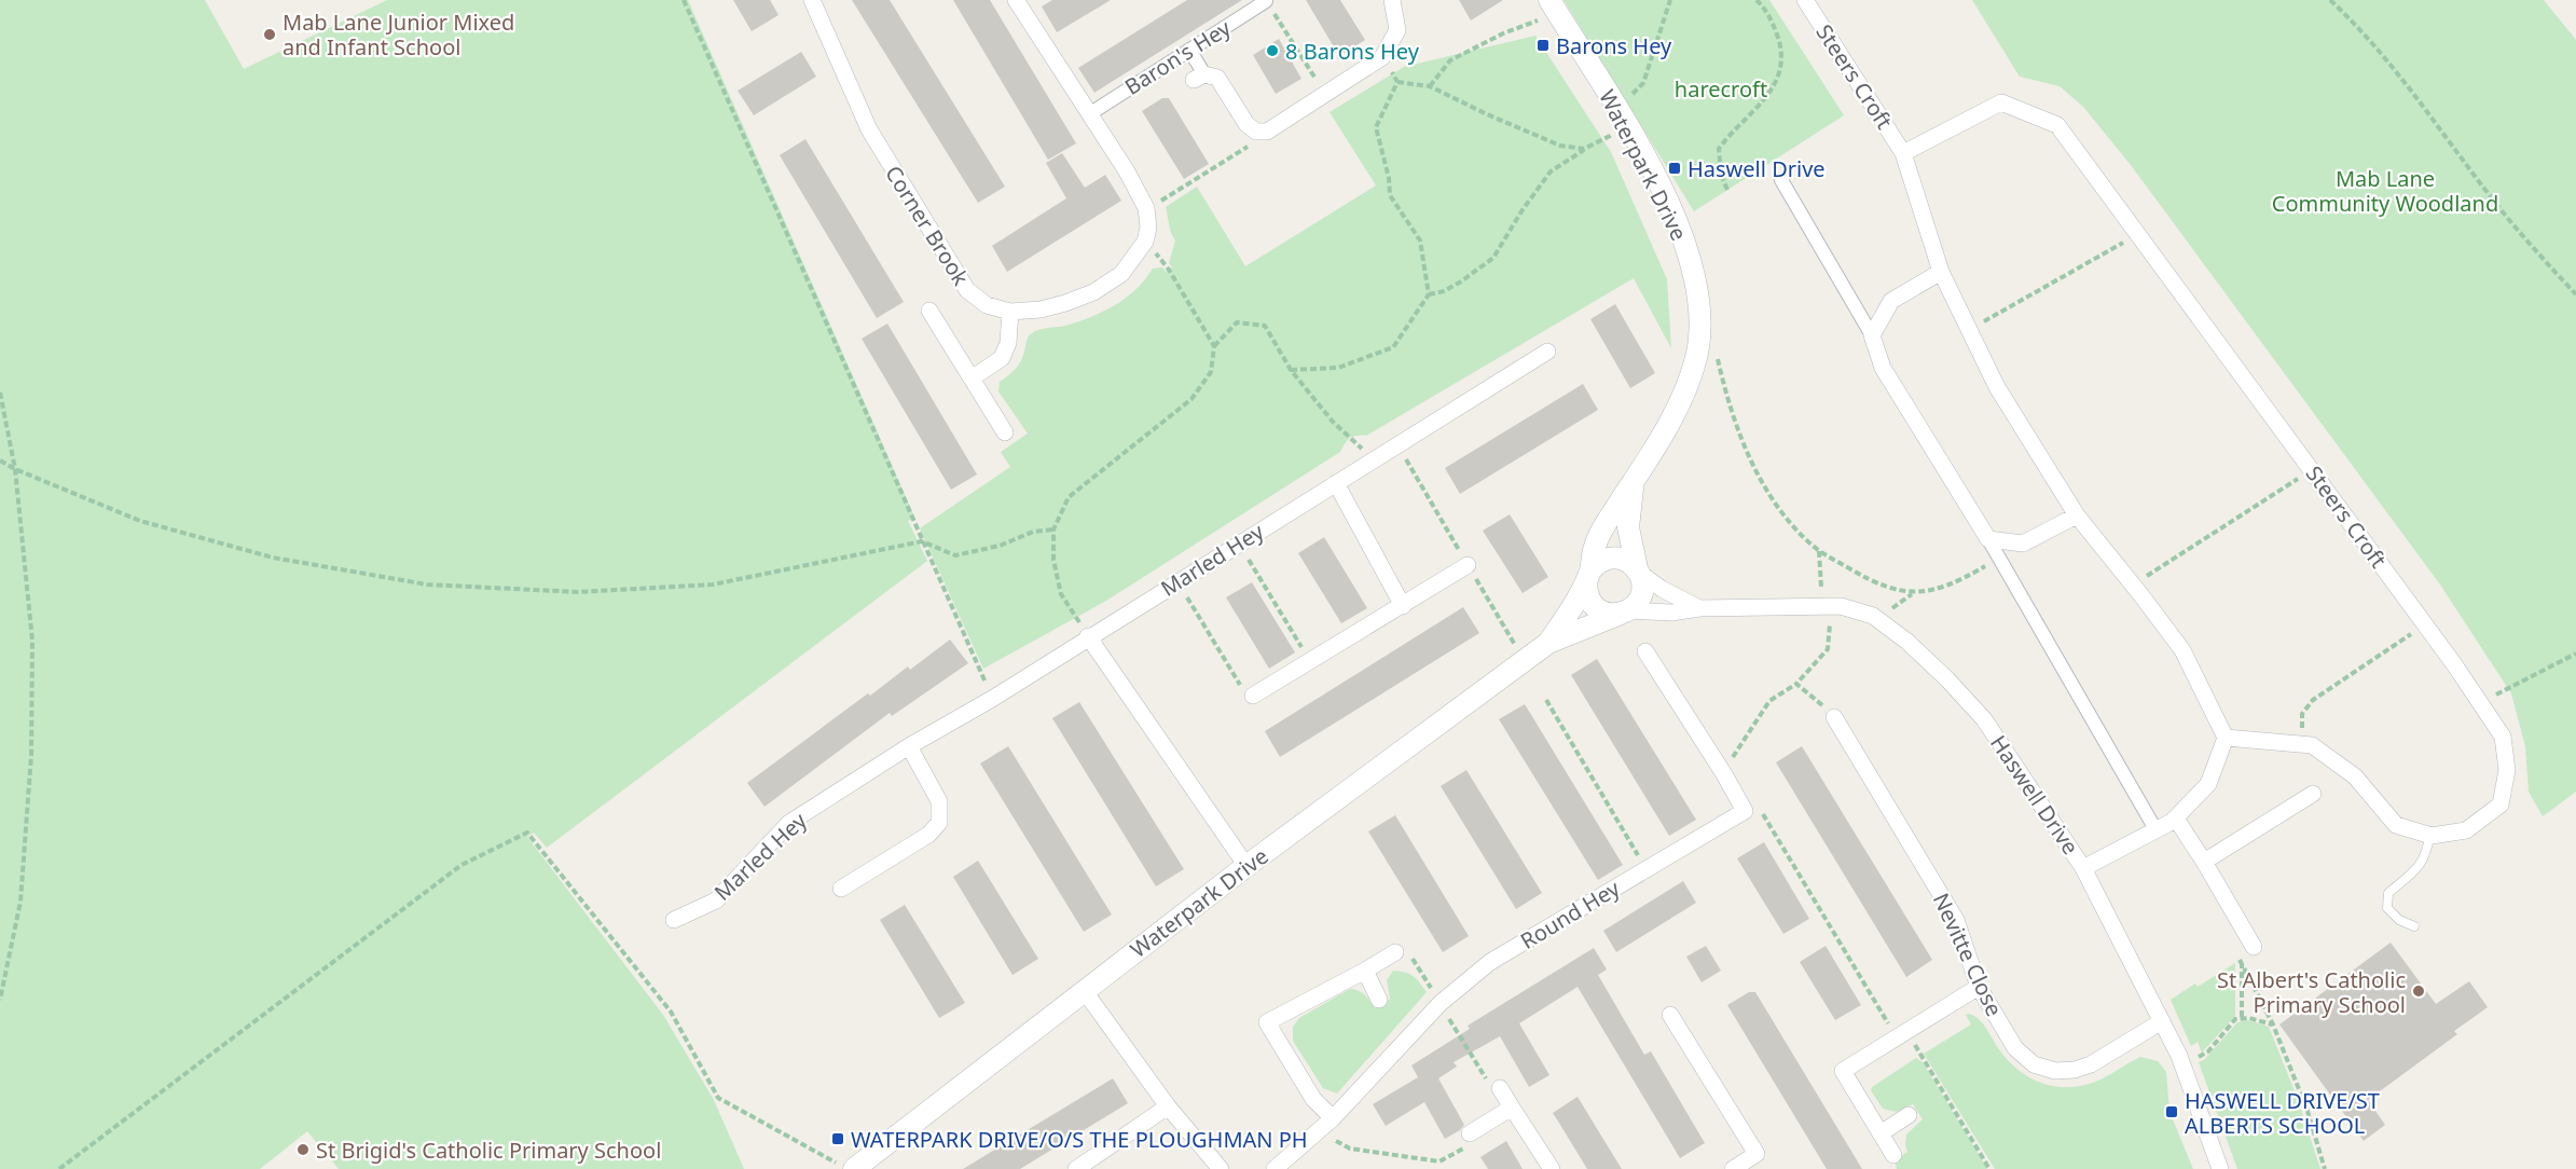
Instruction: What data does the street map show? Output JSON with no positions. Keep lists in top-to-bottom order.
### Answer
{
  "streets": {
    "street": [
      "Baron's Hey",
      "Steers Croft",
      "Waterpark Drive",
      "Corner Brook",
      "Marled Hey",
      "Haswell Drive",
      "Round Hey",
      "Nevitte Close"
    ]
  },
  "crossings": [
    ["Waterpark Drive", "Haswell Drive"],
    ["Haswell Drive", "Nevitte Close"]
  ],
  "parks": ["harecroft", "Mab Lane Community Woodland"],
  "places": {
    "other": [
      "Mab Lane Junior Mixed and Infant School",
      "8 Barons Hey",
      "St Albert's Catholic Primary School",
      "St Brigid's Catholic Primary School"
    ],
    "transit": [
      "Barons Hey",
      "Haswell Drive",
      "HASWELL DRIVE/ST ALBERTS SCHOOL",
      "WATERPARK DRIVE/O/S THE PLOUGHMAN PH"
    ]
  }
}
